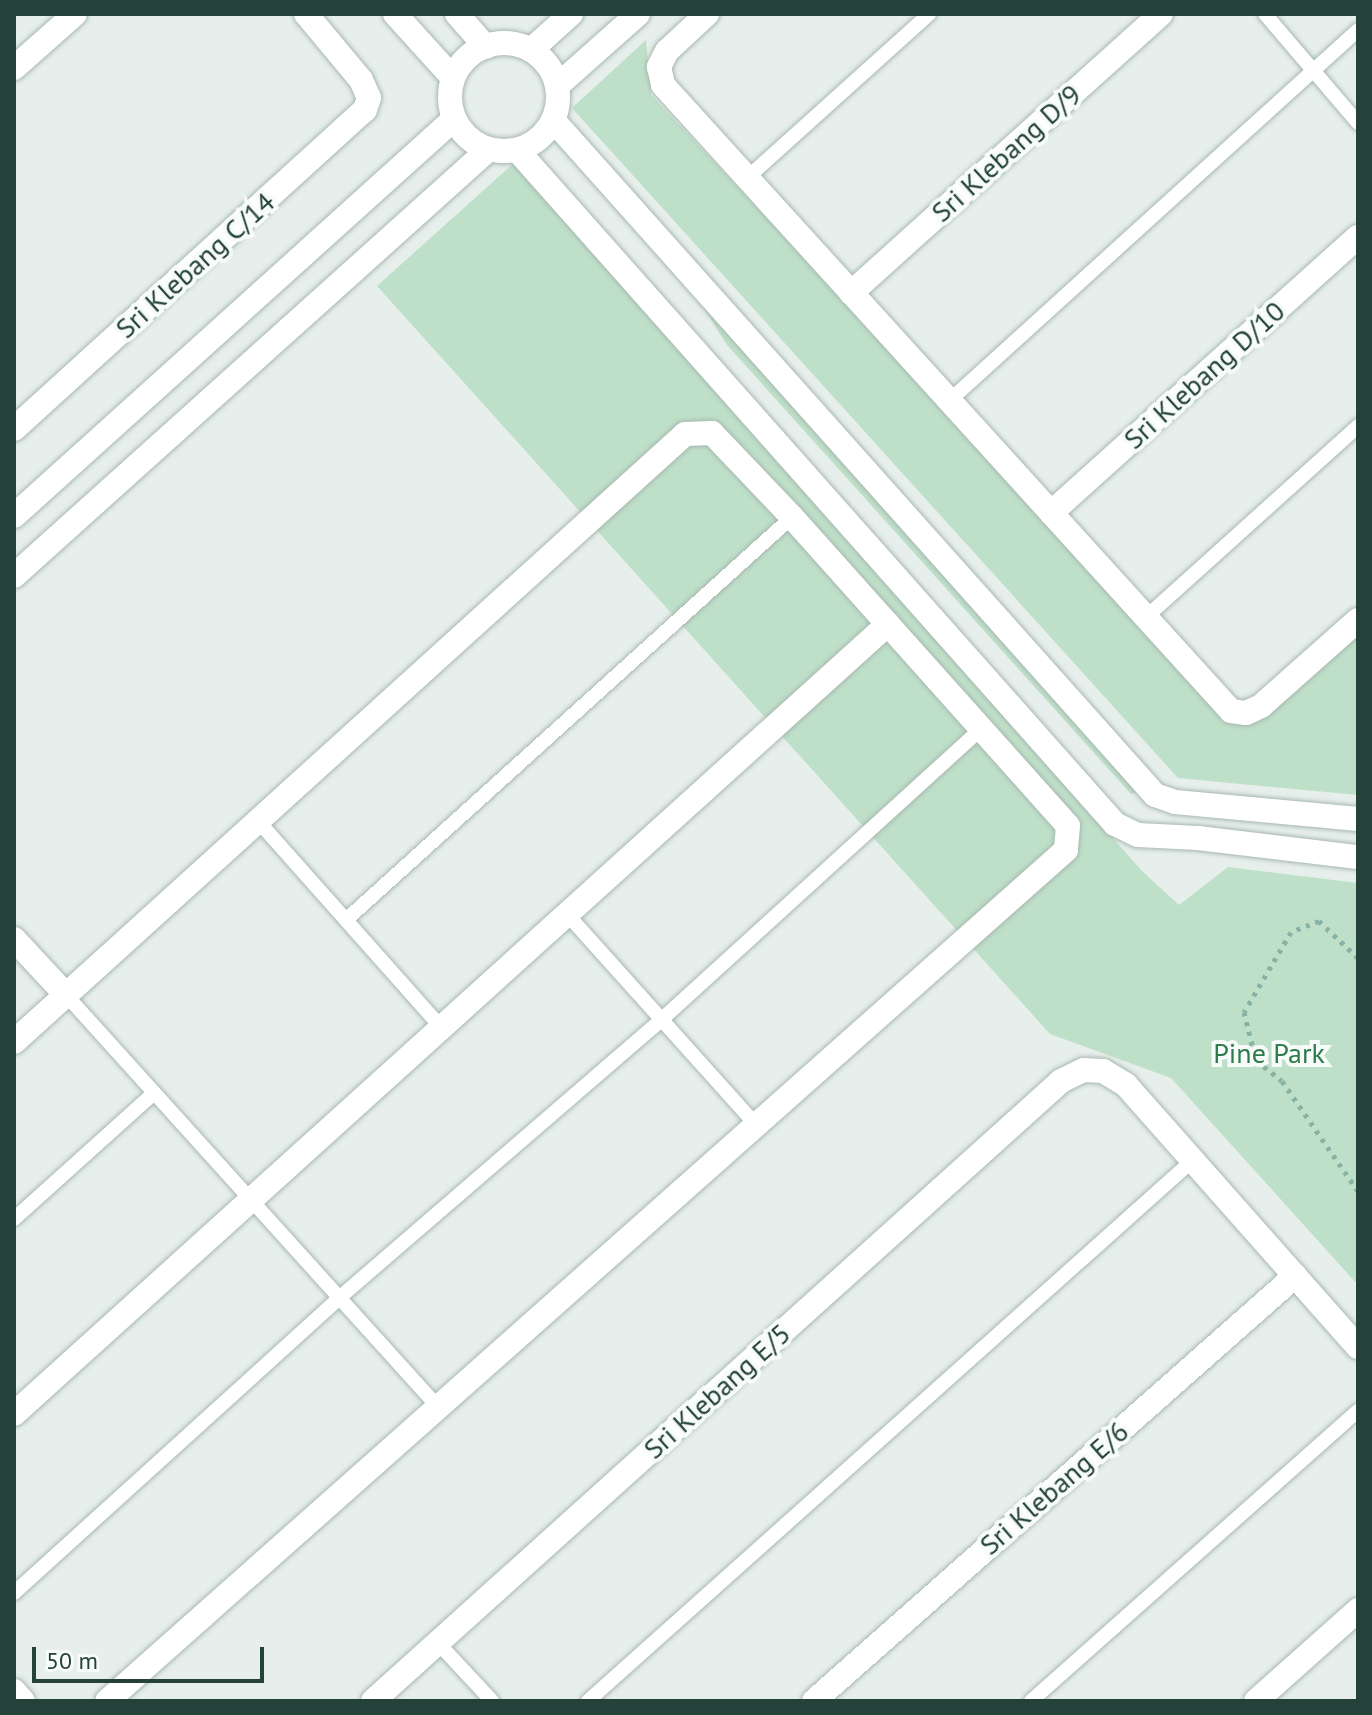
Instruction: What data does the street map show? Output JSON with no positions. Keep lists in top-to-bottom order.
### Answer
{
  "streets": {
    "street": [
      "Sri Klebang D/9",
      "Sri Klebang C/14",
      "Sri Klebang D/10",
      "Sri Klebang E/5",
      "Sri Klebang E/6"
    ]
  },
  "parks": ["Pine Park"],
  "scale_bar": "50 m"
}
